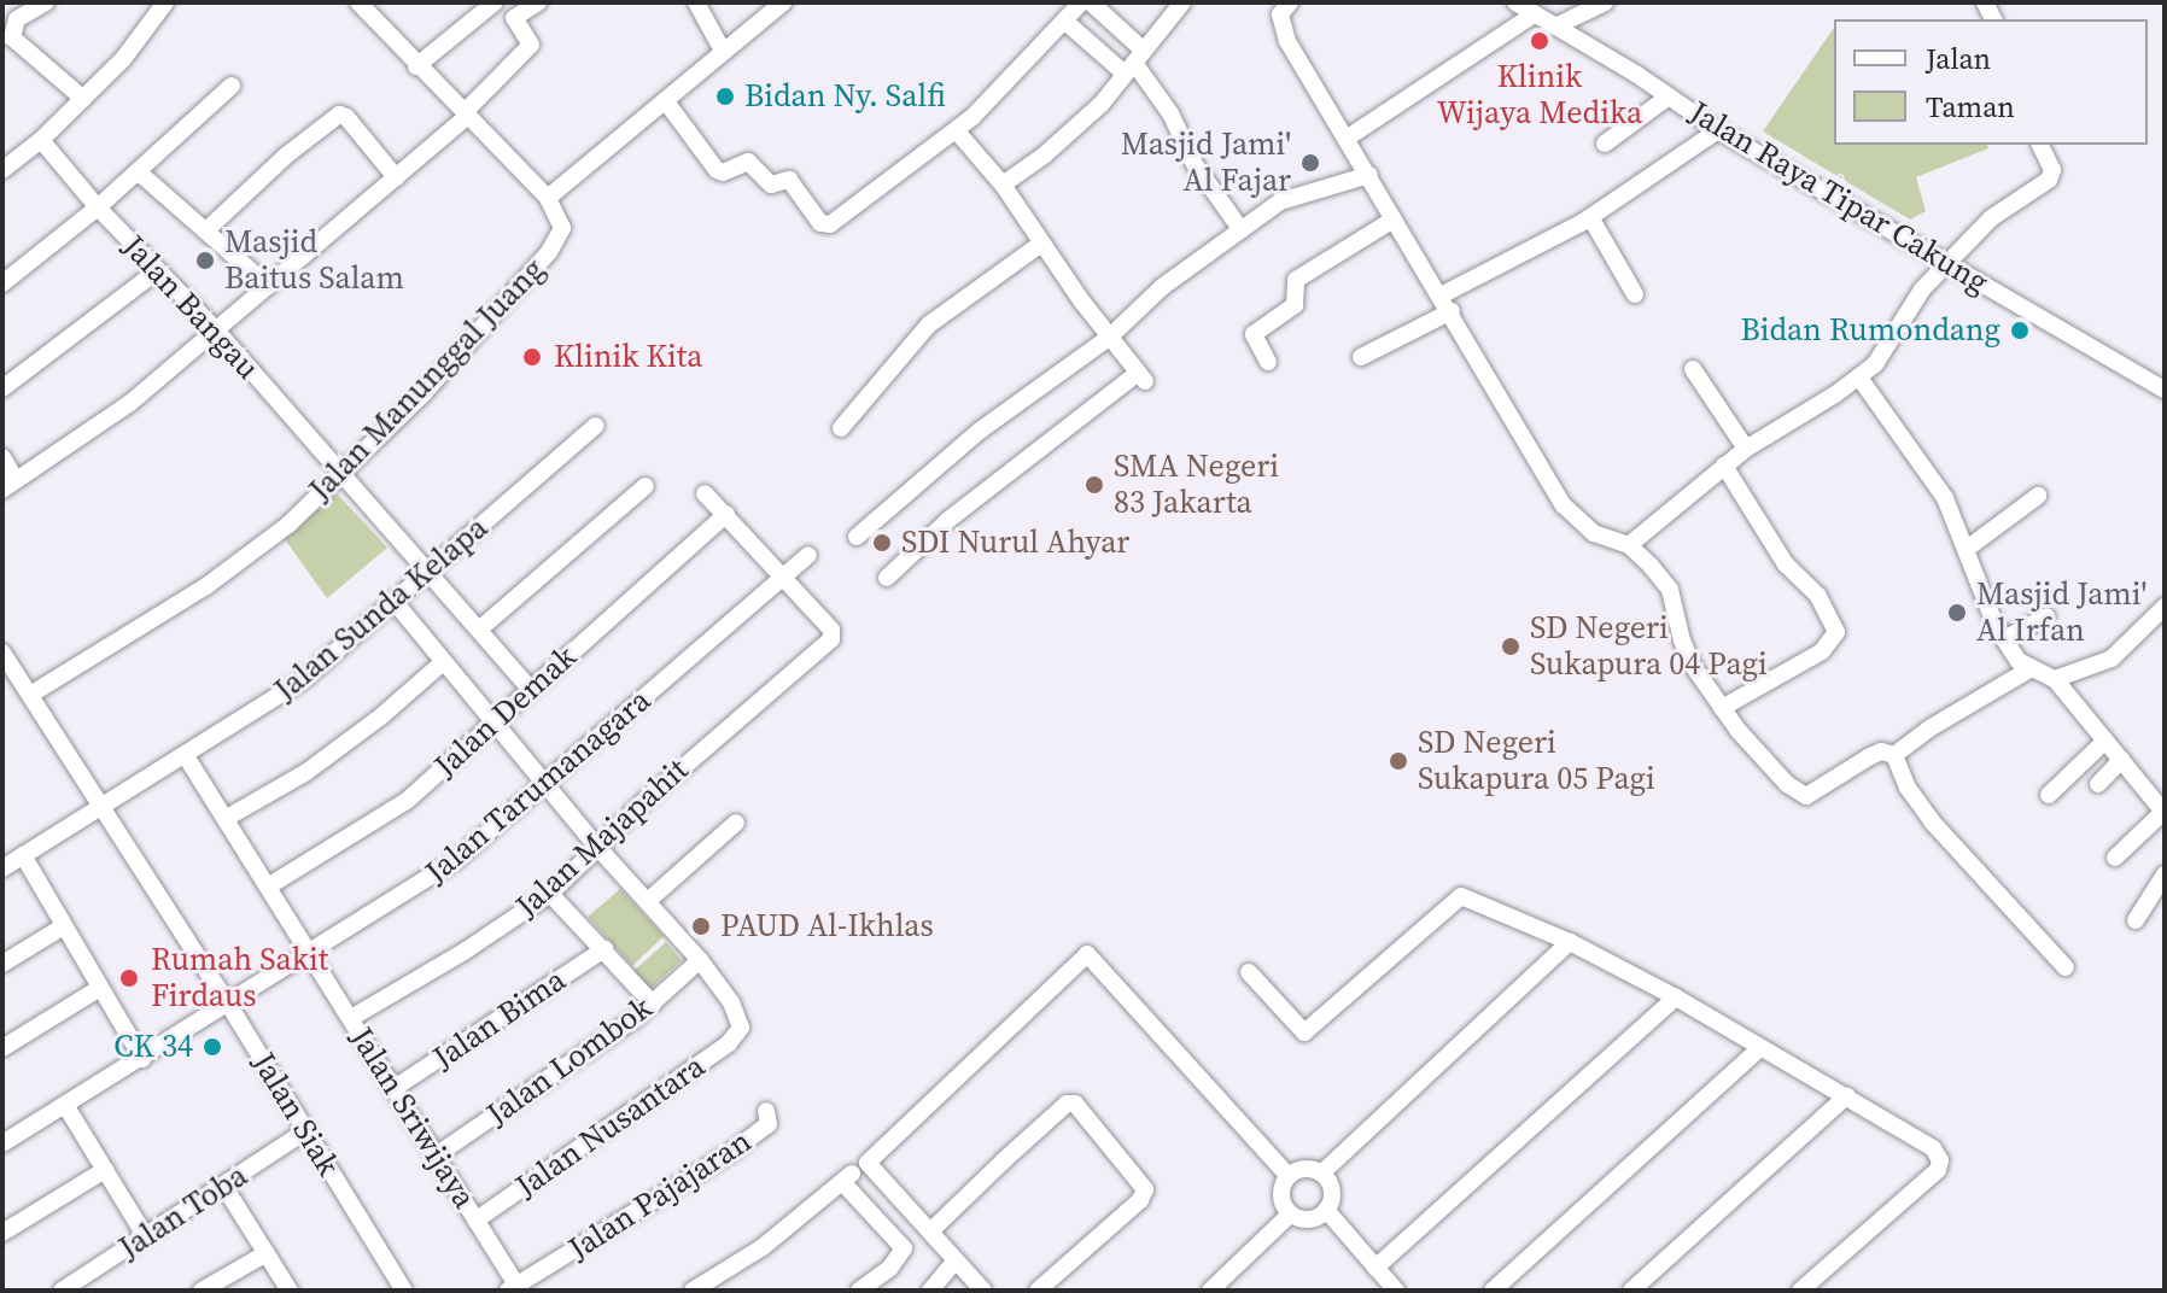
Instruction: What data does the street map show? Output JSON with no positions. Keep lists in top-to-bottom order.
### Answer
{
  "streets": {
    "street": [
      "Jalan Raya Tipar Cakung",
      "Jalan Bangau",
      "Jalan Manunggal Juang",
      "Jalan Sunda Kelapa",
      "Jalan Demak",
      "Jalan Tarumanagara",
      "Jalan Majapahit",
      "Jalan Bima",
      "Jalan Lombok",
      "Jalan Siak",
      "Jalan Sriwijaya",
      "Jalan Nusantara",
      "Jalan Pajajaran",
      "Jalan Toba"
    ]
  },
  "crossings": [
    ["Jalan Bangau", "Jalan Manunggal Juang"],
    ["Jalan Bangau", "Jalan Sunda Kelapa"],
    ["Jalan Bangau", "Jalan Demak"],
    ["Jalan Manunggal Juang", "Jalan Siak"],
    ["Jalan Sunda Kelapa", "Jalan Siak"],
    ["Jalan Sunda Kelapa", "Jalan Sriwijaya"],
    ["Jalan Demak", "Jalan Sriwijaya"],
    ["Jalan Tarumanagara", "Jalan Majapahit"],
    ["Jalan Tarumanagara", "Jalan Siak"],
    ["Jalan Tarumanagara", "Jalan Sriwijaya"],
    ["Jalan Majapahit", "Jalan Sriwijaya"],
    ["Jalan Bima", "Jalan Sriwijaya"],
    ["Jalan Lombok", "Jalan Sriwijaya"],
    ["Jalan Lombok", "Jalan Nusantara"],
    ["Jalan Siak", "Jalan Toba"],
    ["Jalan Sriwijaya", "Jalan Nusantara"],
    ["Jalan Sriwijaya", "Jalan Pajajaran"]
  ],
  "places": [
    "Klinik Wijaya Medika",
    "Bidan Ny. Salfi",
    "Masjid Jami' Al Fajar",
    "Masjid Baitus Salam",
    "Bidan Rumondang",
    "Klinik Kita",
    "SMA Negeri 83 Jakarta",
    "SDI Nurul Ahyar",
    "Masjid Jami' Al Irfan",
    "SD Negeri Sukapura 04 Pagi",
    "SD Negeri Sukapura 05 Pagi",
    "PAUD Al-Ikhlas",
    "Rumah Sakit Firdaus",
    "CK 34"
  ],
  "legend": ["Jalan", "Taman"]
}
